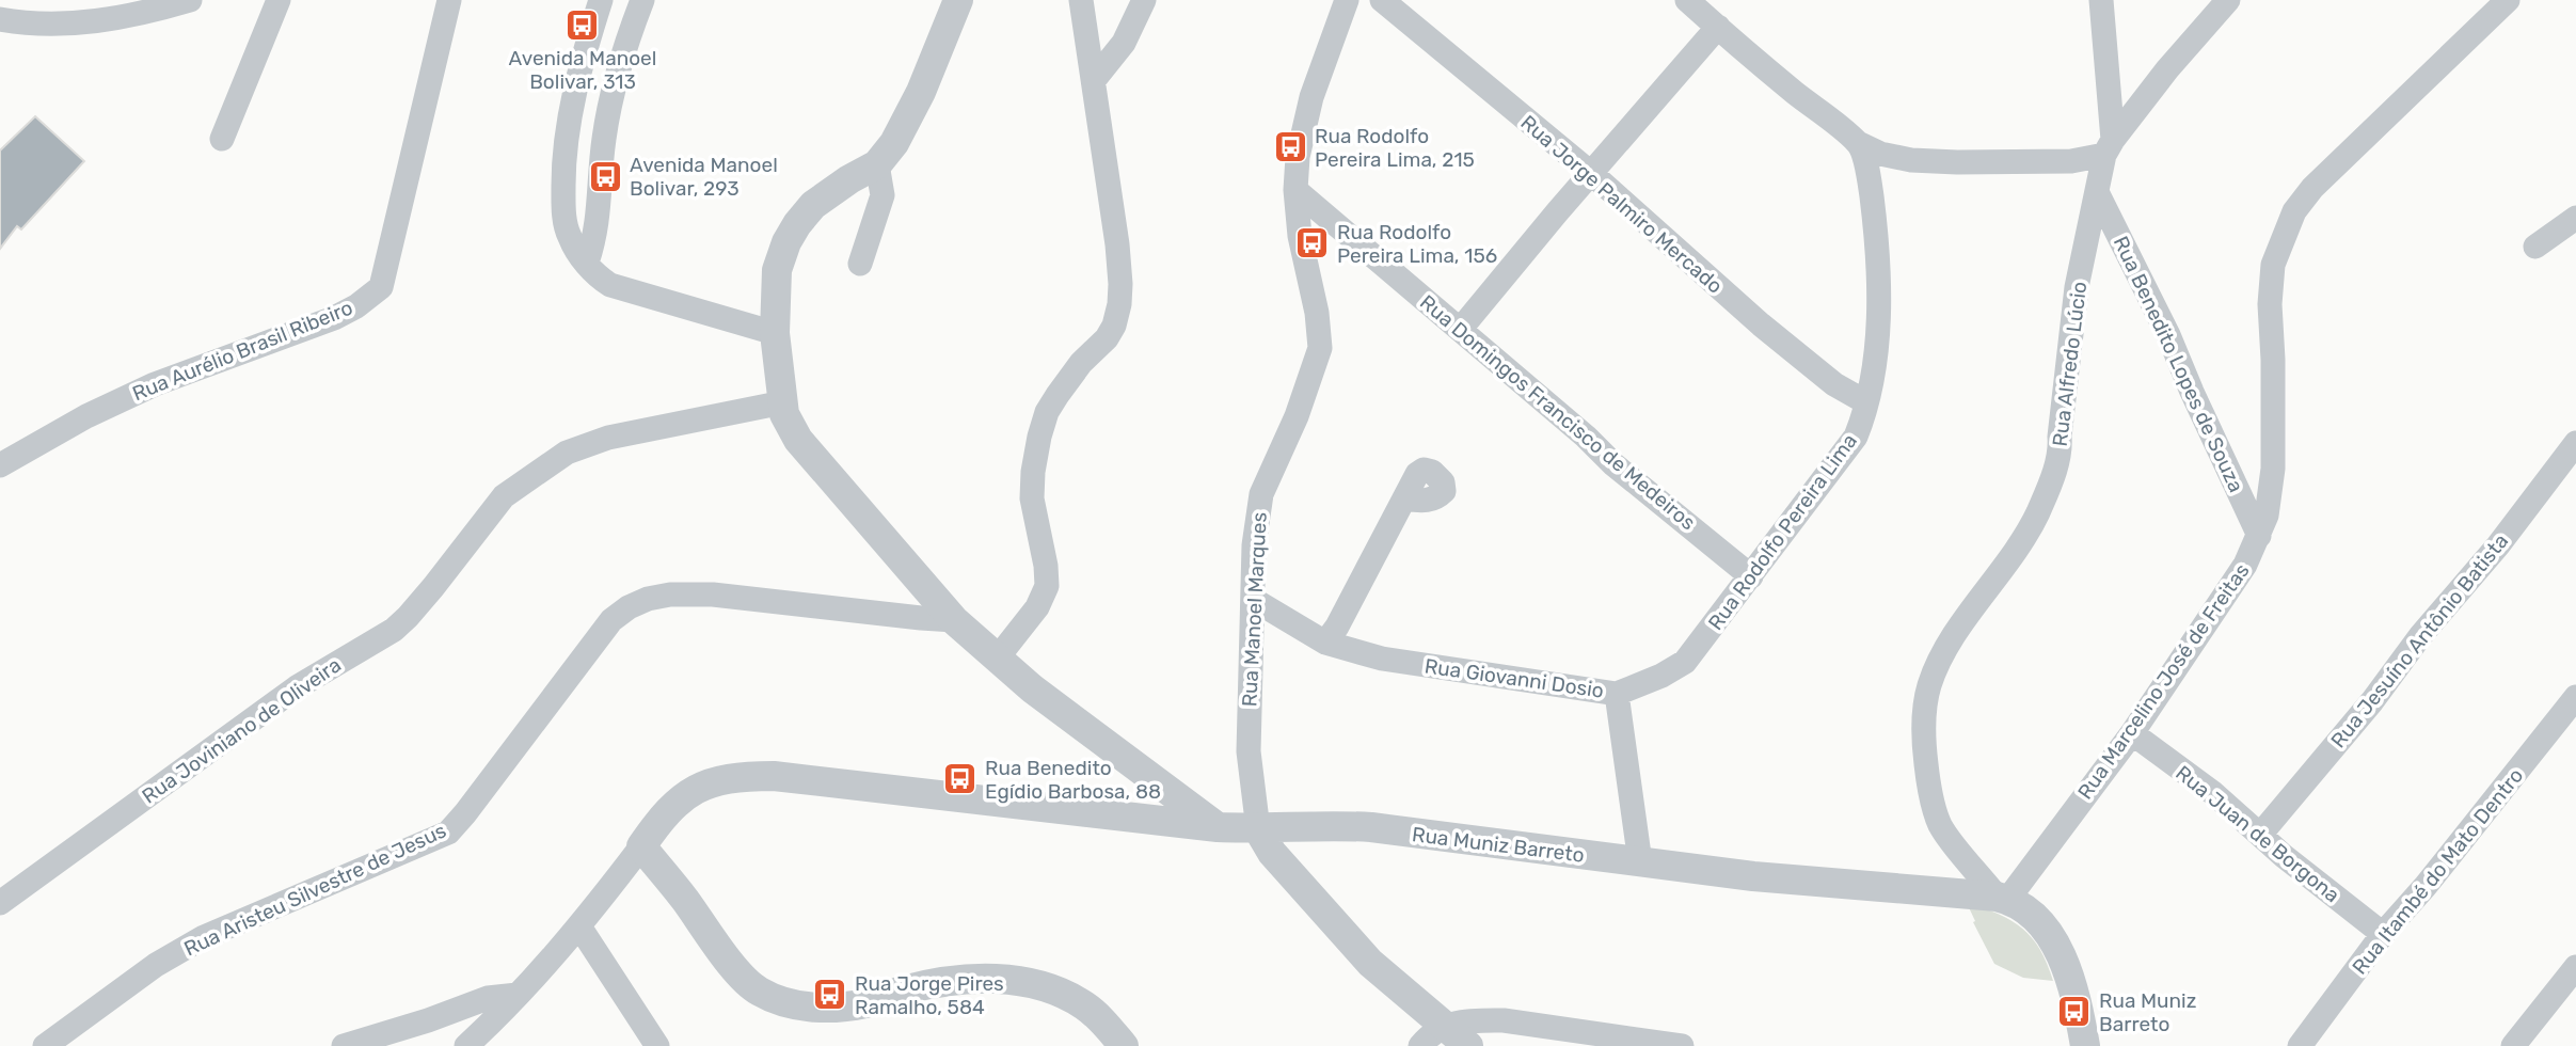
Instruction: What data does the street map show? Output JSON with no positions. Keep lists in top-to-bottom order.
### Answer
{
  "streets": {
    "street": [
      "Rua Jorge Palmiro Mercado",
      "Rua Aurélio Brasil Ribeiro",
      "Rua Alfredo Lúcio",
      "Rua Benedito Lopes de Souza",
      "Rua Domingos Francisco de Medeiros",
      "Rua Rodolfo Pereira Lima",
      "Rua Manoel Marques",
      "Rua Jesuíno Antônio Batista",
      "Rua Giovanni Dosio",
      "Rua Marcelino José de Freitas",
      "Rua Joviniano de Oliveira",
      "Rua Juan de Borgona",
      "Rua Muniz Barreto",
      "Rua Itambé do Mato Dentro",
      "Rua Aristeu Silvestre de Jesus"
    ]
  },
  "crossings": [
    ["Rua Jorge Palmiro Mercado", "Rua Rodolfo Pereira Lima"],
    ["Rua Alfredo Lúcio", "Rua Benedito Lopes de Souza"],
    ["Rua Alfredo Lúcio", "Rua Marcelino José de Freitas"],
    ["Rua Alfredo Lúcio", "Rua Muniz Barreto"],
    ["Rua Benedito Lopes de Souza", "Rua Marcelino José de Freitas"],
    ["Rua Domingos Francisco de Medeiros", "Rua Rodolfo Pereira Lima"],
    ["Rua Domingos Francisco de Medeiros", "Rua Manoel Marques"],
    ["Rua Rodolfo Pereira Lima", "Rua Giovanni Dosio"],
    ["Rua Manoel Marques", "Rua Giovanni Dosio"],
    ["Rua Manoel Marques", "Rua Muniz Barreto"],
    ["Rua Jesuíno Antônio Batista", "Rua Juan de Borgona"],
    ["Rua Giovanni Dosio", "Rua Muniz Barreto"],
    ["Rua Marcelino José de Freitas", "Rua Juan de Borgona"],
    ["Rua Marcelino José de Freitas", "Rua Muniz Barreto"],
    ["Rua Juan de Borgona", "Rua Itambé do Mato Dentro"]
  ],
  "places": {
    "bus stop": [
      "Avenida Manoel Bolivar, 313",
      "Rua Rodolfo Pereira Lima, 215",
      "Avenida Manoel Bolivar, 293",
      "Rua Rodolfo Pereira Lima, 156",
      "Rua Benedito Egídio Barbosa, 88",
      "Rua Jorge Pires Ramalho, 584",
      "Rua Muniz Barreto"
    ]
  }
}
